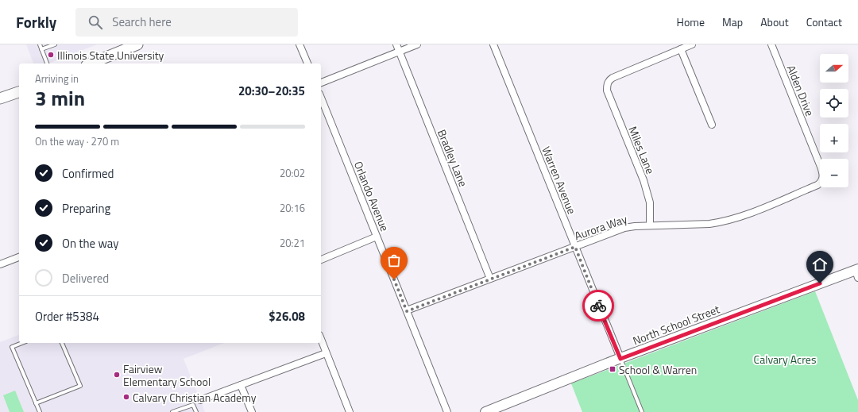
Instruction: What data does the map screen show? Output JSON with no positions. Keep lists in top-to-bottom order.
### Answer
{
  "streets": {
    "street": [
      "Alden Drive",
      "Miles Lane",
      "Bradley Lane",
      "Warren Avenue",
      "Orlando Avenue",
      "Aurora Way",
      "North School Street"
    ]
  },
  "crossings": [
    ["Miles Lane", "Aurora Way"],
    ["Bradley Lane", "Aurora Way"],
    ["Warren Avenue", "Aurora Way"],
    ["Warren Avenue", "North School Street"],
    ["Orlando Avenue", "Aurora Way"]
  ],
  "parks": ["Calvary Acres"],
  "places": {
    "other": ["Illinois State University", "Fairview Elementary School", "Calvary Christian Academy"],
    "transit": ["School & Warren"]
  },
  "north": "right",
  "page": {
    "header": "Forkly",
    "search": "Search here",
    "nav": [
      "Home",
      "Map",
      "About",
      "Contact"
    ],
    "map_buttons": ["+", "−"],
    "heading": ["3 min", "Arriving in", "20:30–20:35"],
    "panel": ["Order #5384", "$26.08"],
    "bar": "On the way · 270 m",
    "list": [
      ["Confirmed", "20:02"],
      ["Preparing", "20:16"],
      ["On the way", "20:21"],
      "Delivered"
    ]
  }
}
